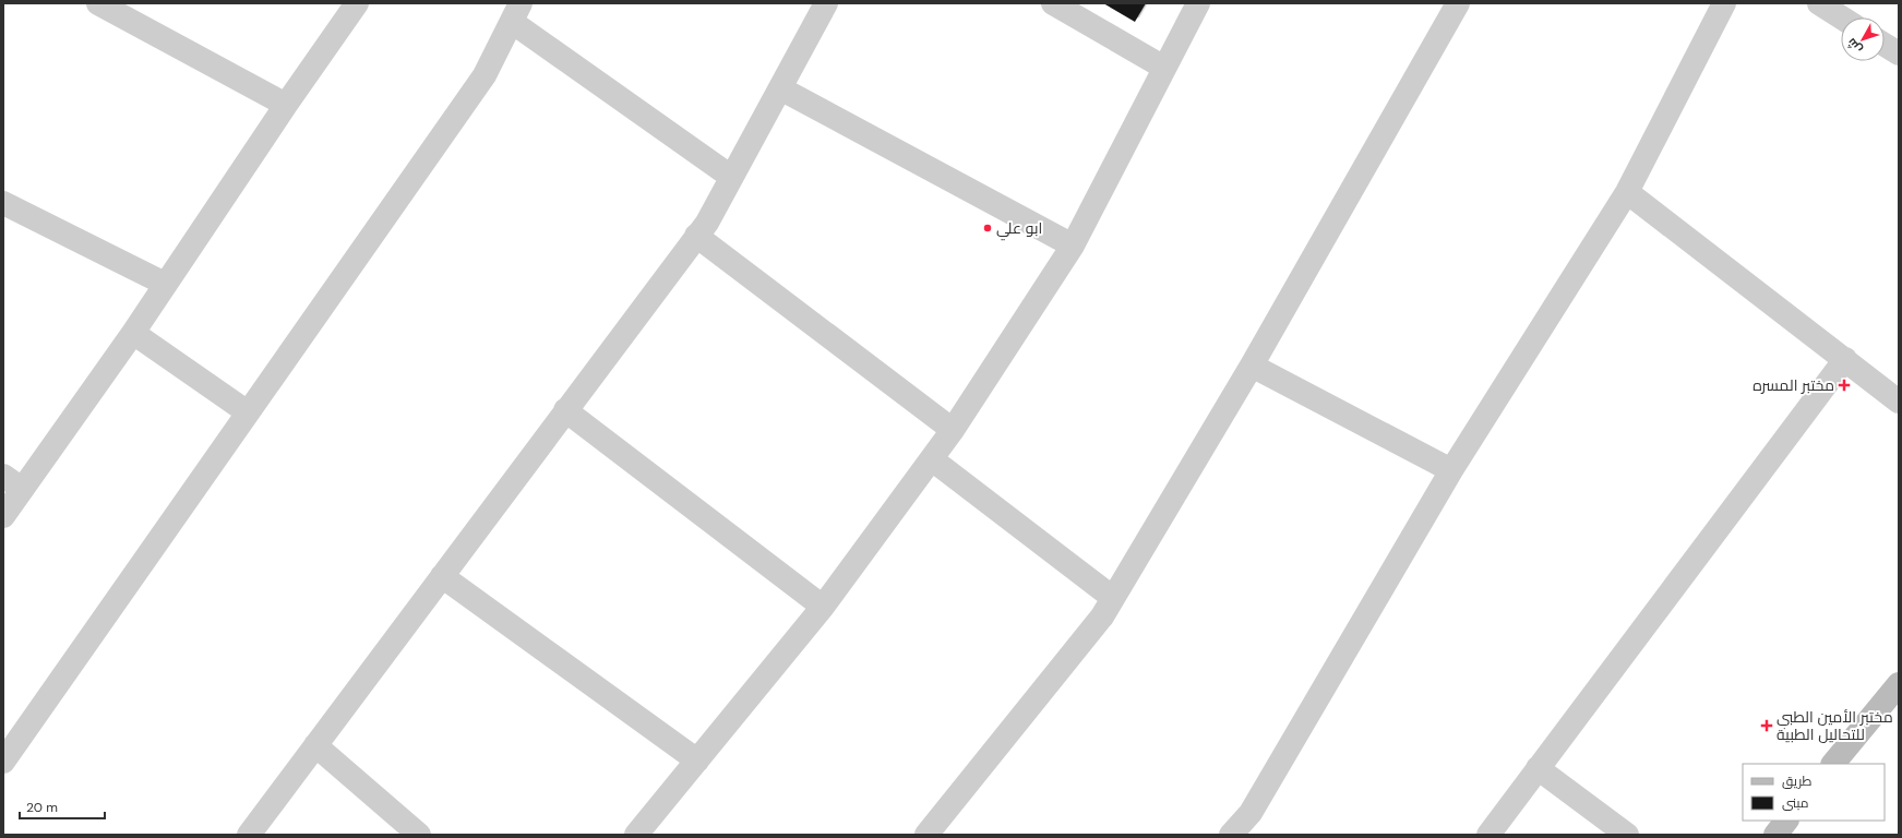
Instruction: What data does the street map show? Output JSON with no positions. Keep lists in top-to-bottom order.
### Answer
{
  "places": {
    "other": ["ابو علي"],
    "health": ["مختبر المسره", "مختبر الأمين الطبي للتحاليل الطبية"]
  },
  "legend": ["طريق", "مبنى"],
  "scale_bar": "20 m",
  "north": "bottom left"
}
